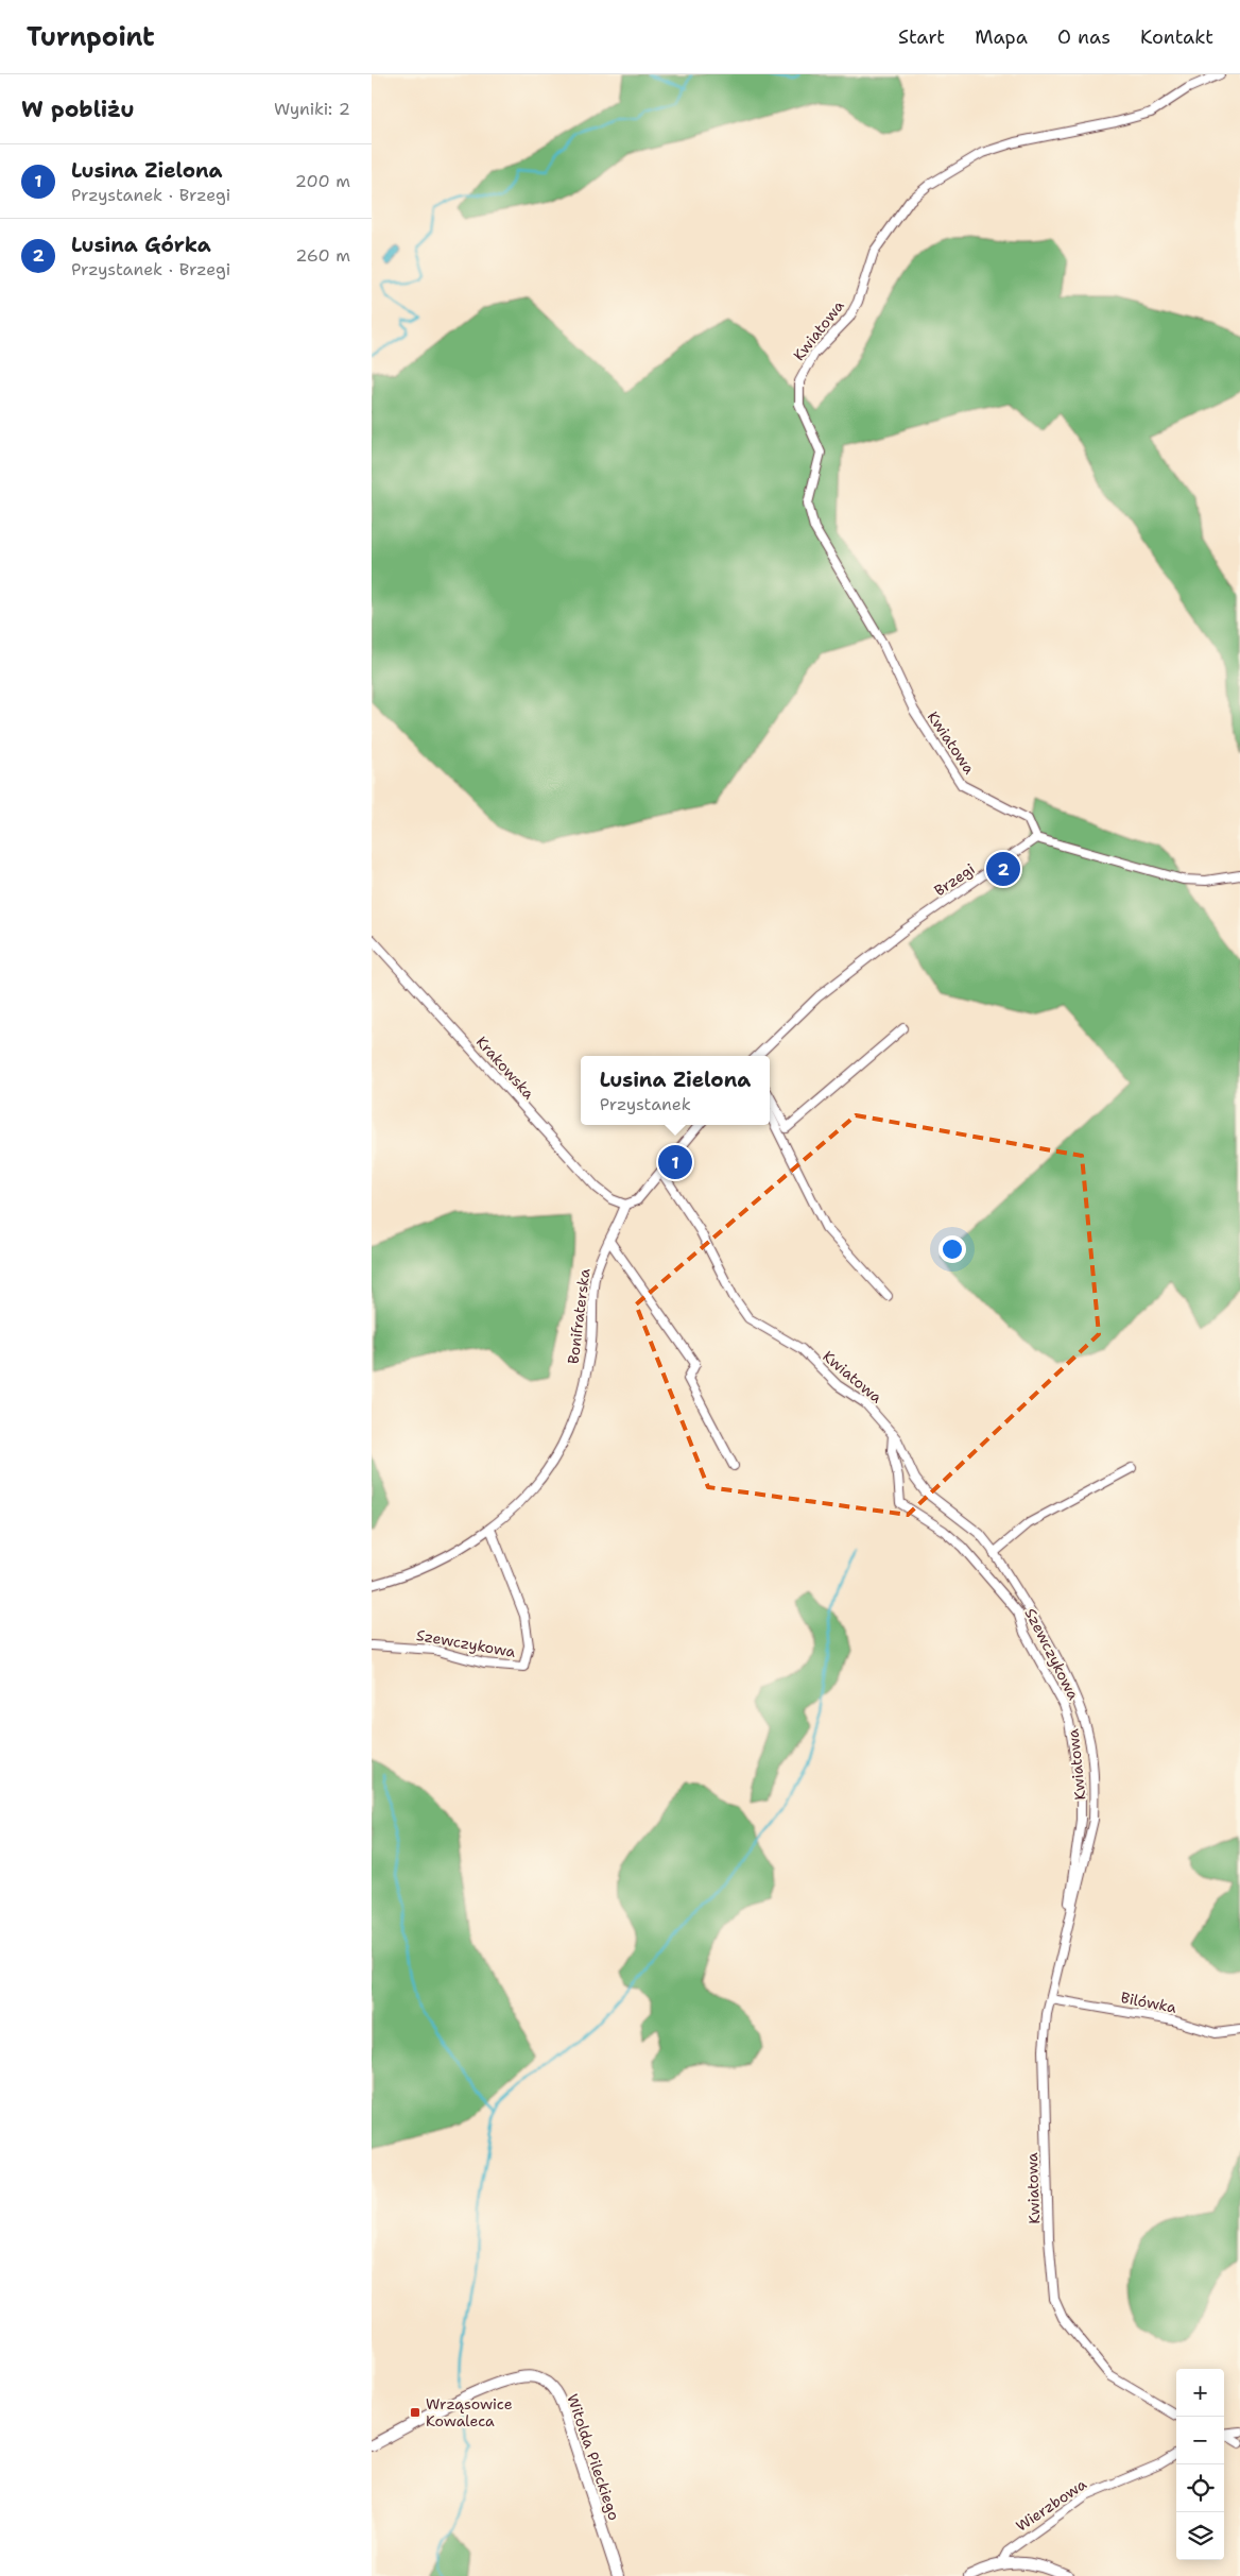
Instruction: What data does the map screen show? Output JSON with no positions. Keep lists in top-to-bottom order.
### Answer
{
  "streets": {
    "street": [
      "Kwiatowa",
      "Brzegi",
      "Krakowska",
      "Bonifraterska",
      "Szewczykowa",
      "Bilówka",
      "Witolda Pileckiego",
      "Wierzbowa"
    ]
  },
  "crossings": [
    ["Kwiatowa", "Brzegi"],
    ["Kwiatowa", "Szewczykowa"],
    ["Kwiatowa", "Bilówka"],
    ["Krakowska", "Bonifraterska"],
    ["Bonifraterska", "Szewczykowa"]
  ],
  "places": {
    "transit": ["Wrząsowice Kowaleca"]
  },
  "page": {
    "header": "Turnpoint",
    "nav": [
      "Start",
      "Mapa",
      "O nas",
      "Kontakt"
    ],
    "heading": ["W pobliżu", "Wyniki: 2"],
    "list": [
      {
        "mark": "1",
        "name": "Lusina Zielona",
        "note": "Przystanek · Brzegi",
        "value": "200 m"
      },
      {
        "mark": "2",
        "name": "Lusina Górka",
        "note": "Przystanek · Brzegi",
        "value": "260 m"
      }
    ],
    "pins": ["2", "1"],
    "popup": ["Lusina Zielona", "Przystanek"],
    "map_buttons": ["+", "−"]
  }
}
